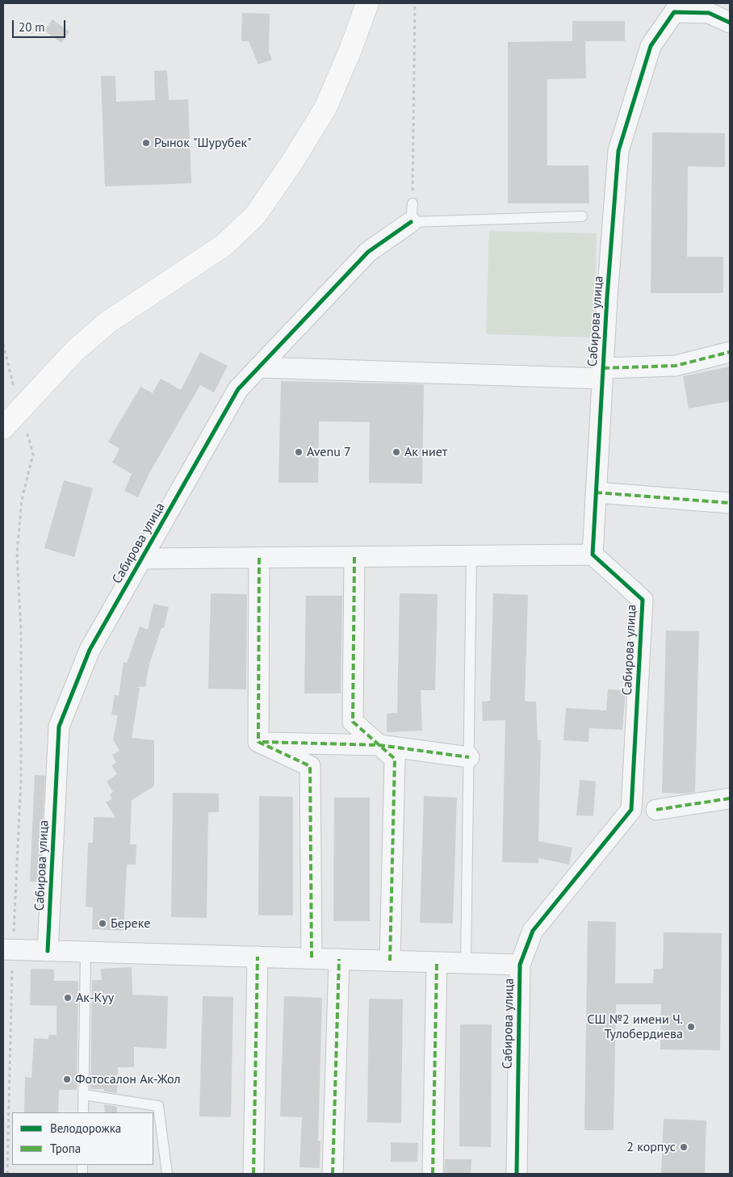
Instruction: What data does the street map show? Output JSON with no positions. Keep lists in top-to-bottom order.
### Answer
{
  "streets": {
    "street": ["Сабирова улица"]
  },
  "places": [
    "Рынок \"Шурубек\"",
    "Avenu 7",
    "Ак ниет",
    "Береке",
    "Ак-Куу",
    "СШ №2 имени Ч. Тулобердиева",
    "Фотосалон Ак-Жол",
    "2 корпус"
  ],
  "legend": ["Велодорожка", "Тропа"],
  "scale_bar": "20 m"
}
